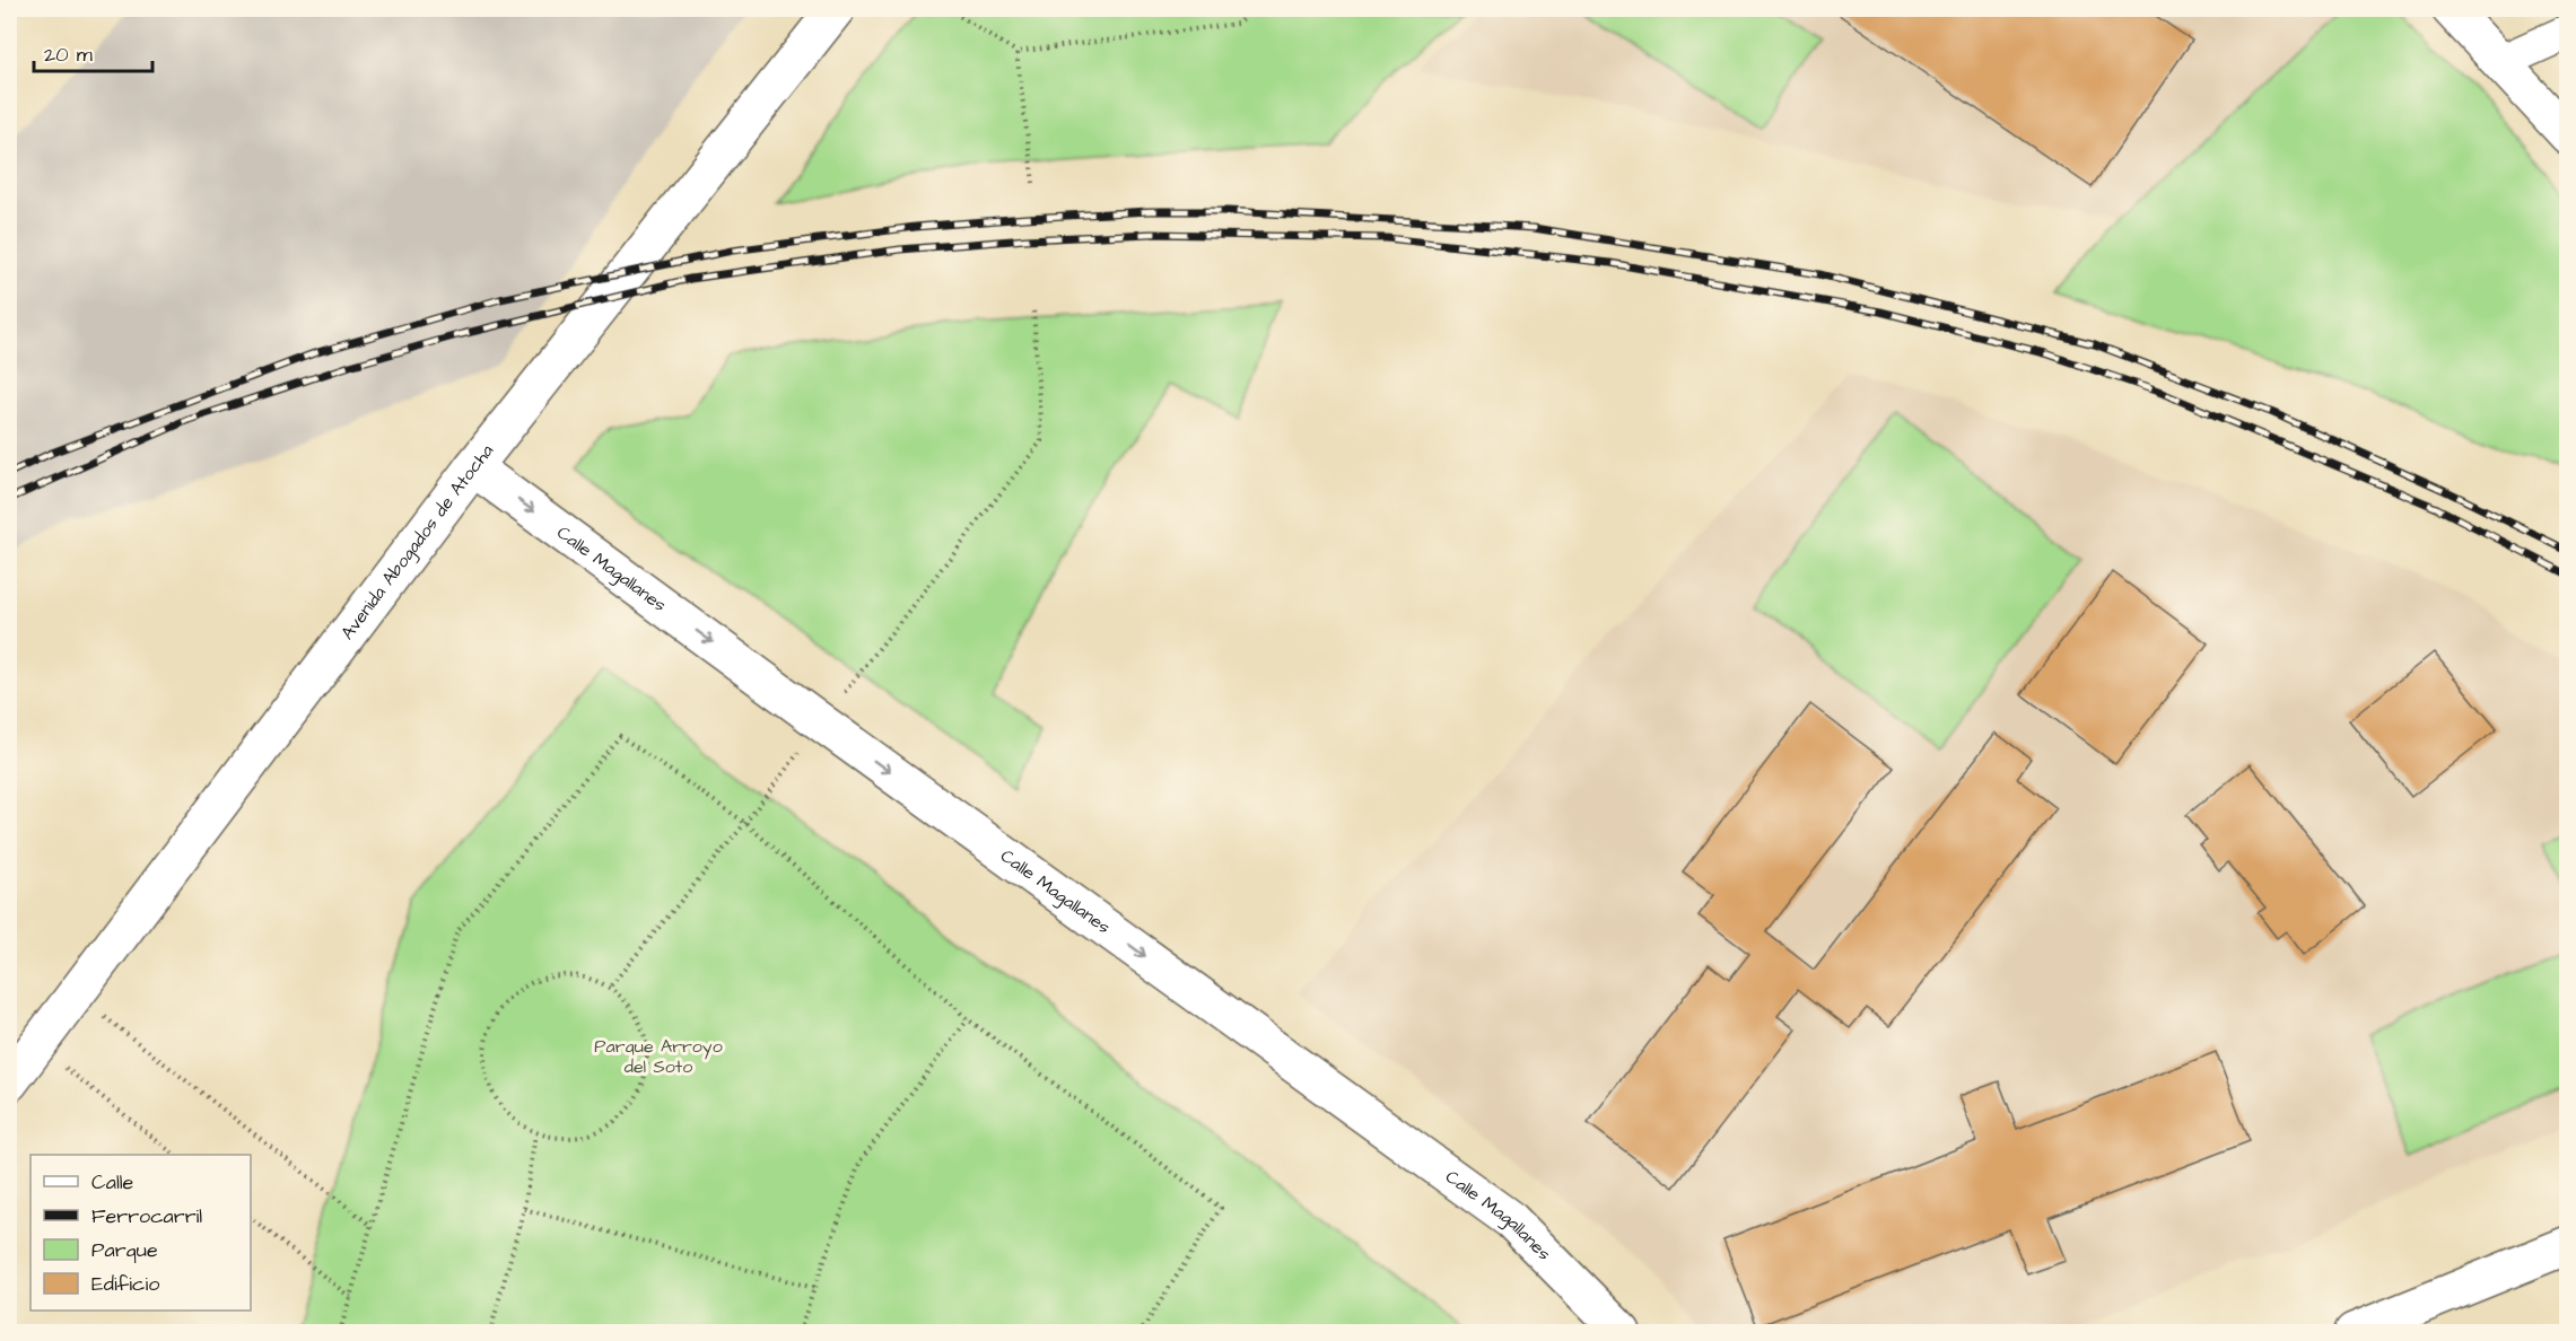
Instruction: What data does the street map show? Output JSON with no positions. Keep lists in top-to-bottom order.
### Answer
{
  "streets": {
    "street": ["Avenida Abogados de Atocha", "Calle Magallanes"]
  },
  "crossings": [
    ["Avenida Abogados de Atocha", "Calle Magallanes"]
  ],
  "one_way": ["Calle Magallanes"],
  "parks": ["Parque Arroyo del Soto"],
  "legend": [
    "Calle",
    "Ferrocarril",
    "Parque",
    "Edificio"
  ],
  "scale_bar": "20 m"
}
